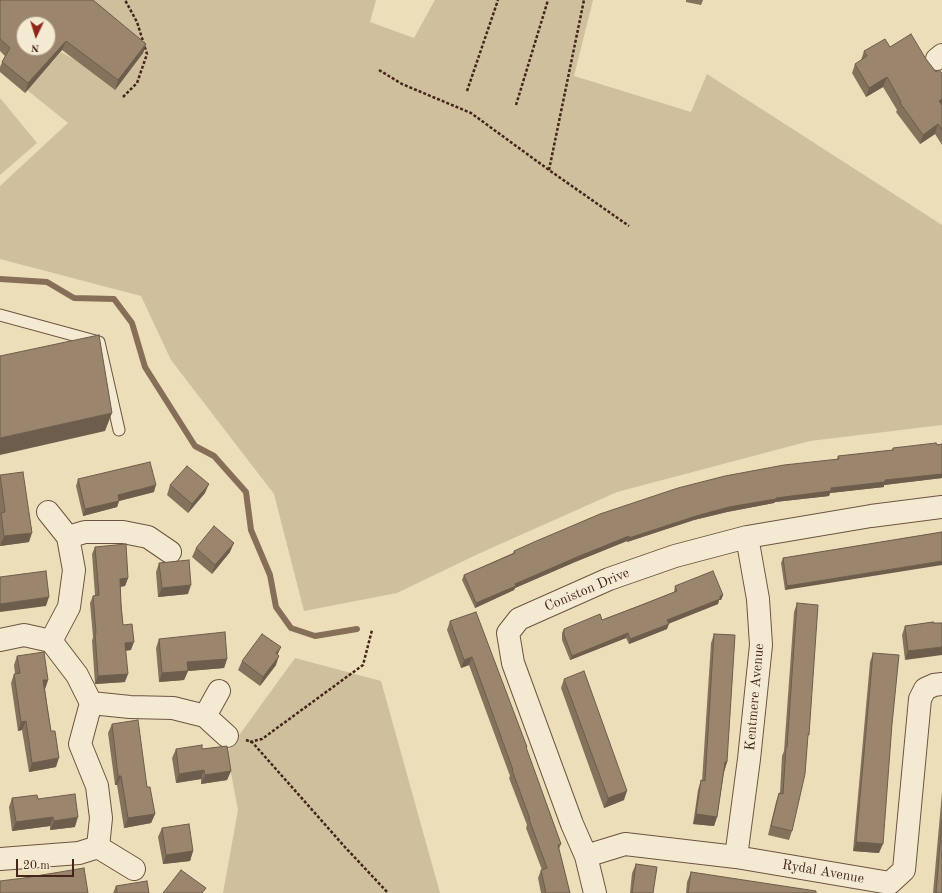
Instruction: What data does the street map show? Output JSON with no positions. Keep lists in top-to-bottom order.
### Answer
{
  "streets": {
    "street": ["Coniston Drive", "Kentmere Avenue", "Rydal Avenue"]
  },
  "crossings": [
    ["Coniston Drive", "Kentmere Avenue"],
    ["Coniston Drive", "Rydal Avenue"],
    ["Kentmere Avenue", "Rydal Avenue"]
  ],
  "scale_bar": "20 m",
  "north": "bottom"
}
